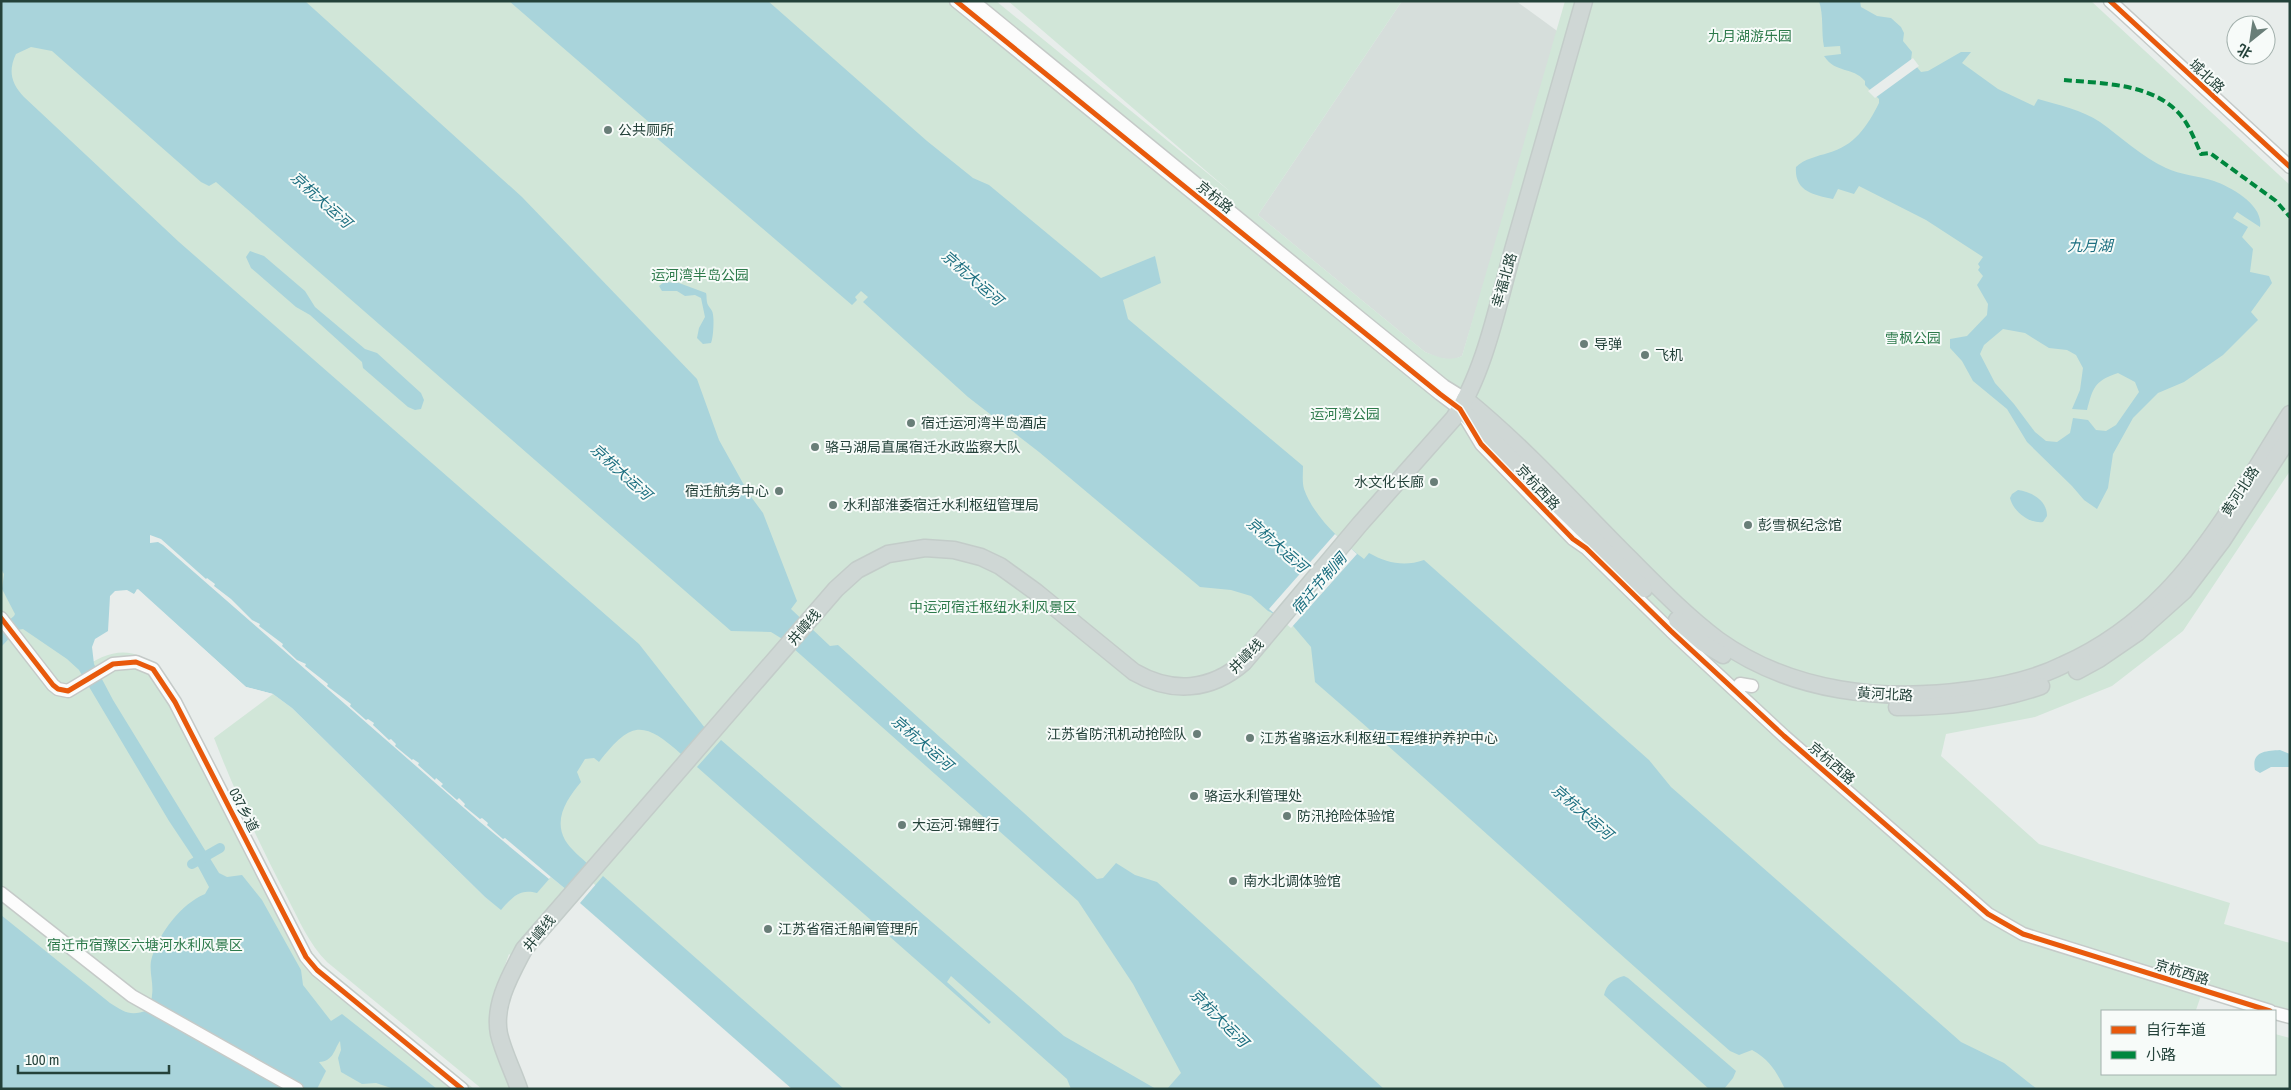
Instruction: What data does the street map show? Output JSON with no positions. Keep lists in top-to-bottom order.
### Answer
{
  "streets": {
    "main road": ["幸福北路", "黄河北路", "井嶂线"],
    "street": [
      "城北路",
      "京杭路",
      "京杭西路",
      "037乡道"
    ]
  },
  "crossings": [
    ["京杭路", "幸福北路"],
    ["京杭路", "京杭西路"],
    ["京杭路", "黄河北路"],
    ["幸福北路", "京杭西路"],
    ["幸福北路", "黄河北路"],
    ["幸福北路", "井嶂线"],
    ["京杭西路", "黄河北路"]
  ],
  "water": ["京杭大运河", "九月湖", "宿迁节制闸"],
  "parks": [
    "九月湖游乐园",
    "运河湾半岛公园",
    "雪枫公园",
    "运河湾公园",
    "中运河宿迁枢纽水利风景区",
    "宿迁市宿豫区六塘河水利风景区"
  ],
  "places": [
    "公共厕所",
    "导弹",
    "飞机",
    "宿迁运河湾半岛酒店",
    "骆马湖局直属宿迁水政监察大队",
    "水文化长廊",
    "宿迁航务中心",
    "水利部淮委宿迁水利枢纽管理局",
    "彭雪枫纪念馆",
    "江苏省防汛机动抢险队",
    "江苏省骆运水利枢纽工程维护养护中心",
    "骆运水利管理处",
    "防汛抢险体验馆",
    "大运河·锦鲤行",
    "南水北调体验馆",
    "江苏省宿迁船闸管理所"
  ],
  "legend": ["自行车道", "小路"],
  "scale_bar": "100 m",
  "north": "bottom left"
}
